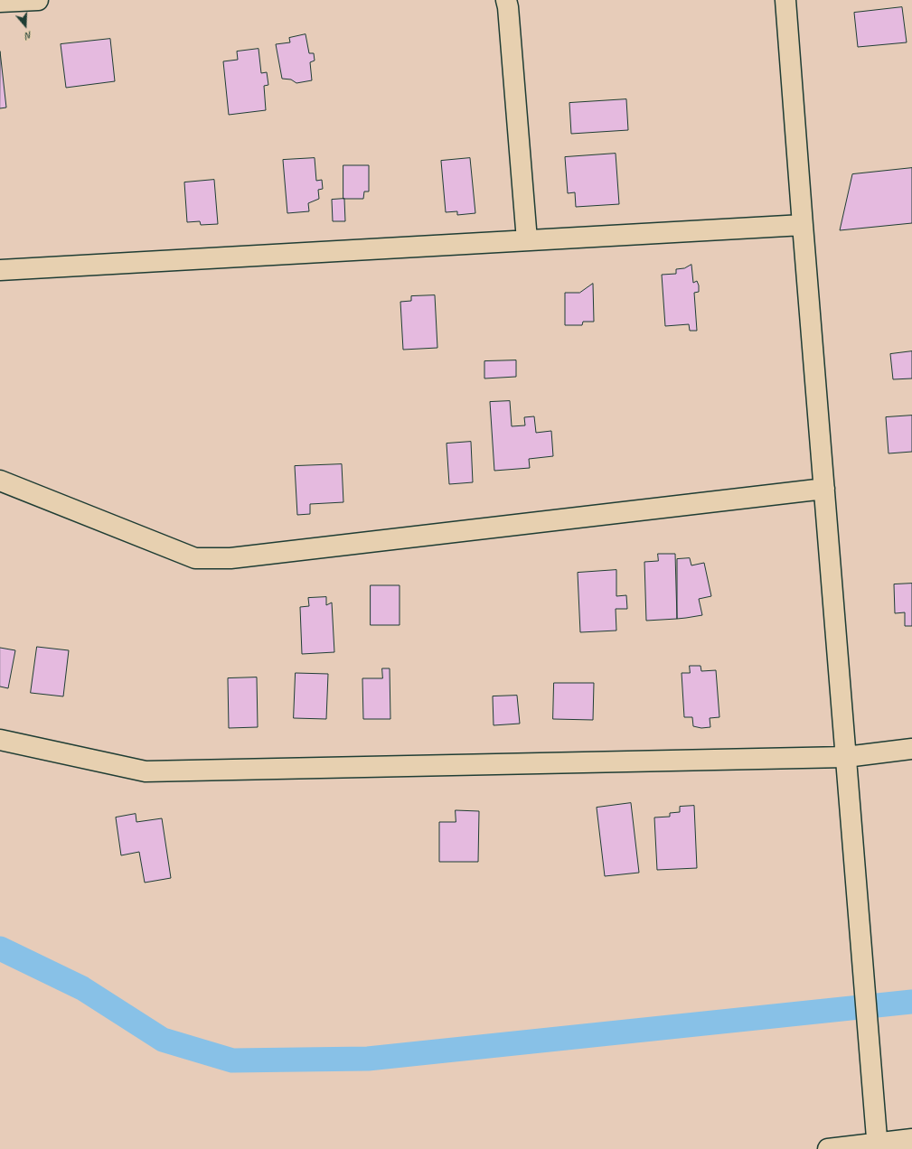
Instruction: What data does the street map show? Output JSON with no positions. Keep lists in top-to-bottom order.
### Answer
{
  "north": "bottom"
}
